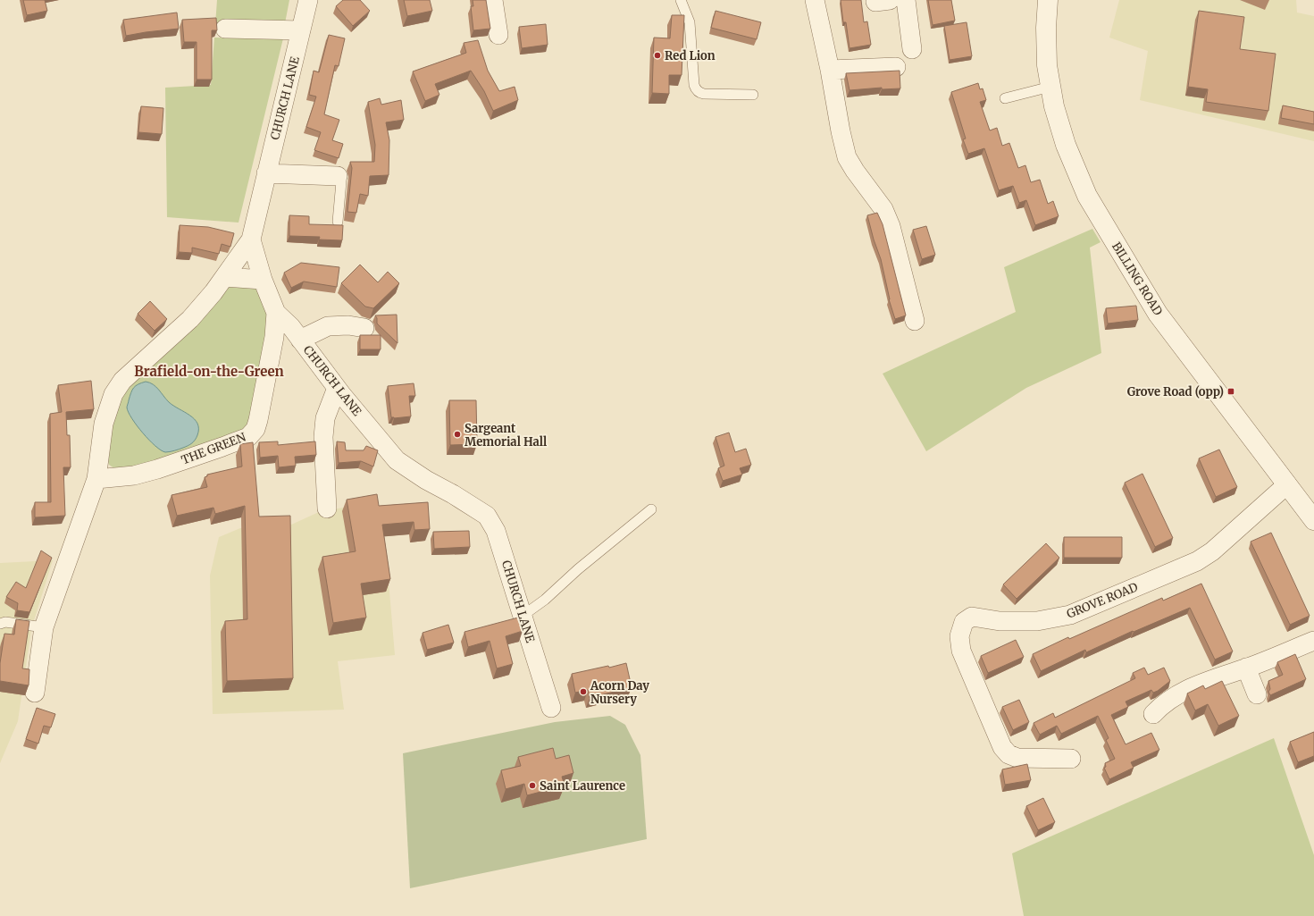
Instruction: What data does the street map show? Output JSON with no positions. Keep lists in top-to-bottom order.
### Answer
{
  "streets": {
    "street": [
      "CHURCH LANE",
      "BILLING ROAD",
      "THE GREEN",
      "GROVE ROAD"
    ]
  },
  "crossings": [
    ["CHURCH LANE", "THE GREEN"],
    ["BILLING ROAD", "GROVE ROAD"]
  ],
  "districts": ["Brafield-on-the-Green"],
  "places": {
    "other": [
      "Red Lion",
      "Sargeant Memorial Hall",
      "Acorn Day Nursery",
      "Saint Laurence"
    ],
    "transit": ["Grove Road (opp)"]
  }
}
